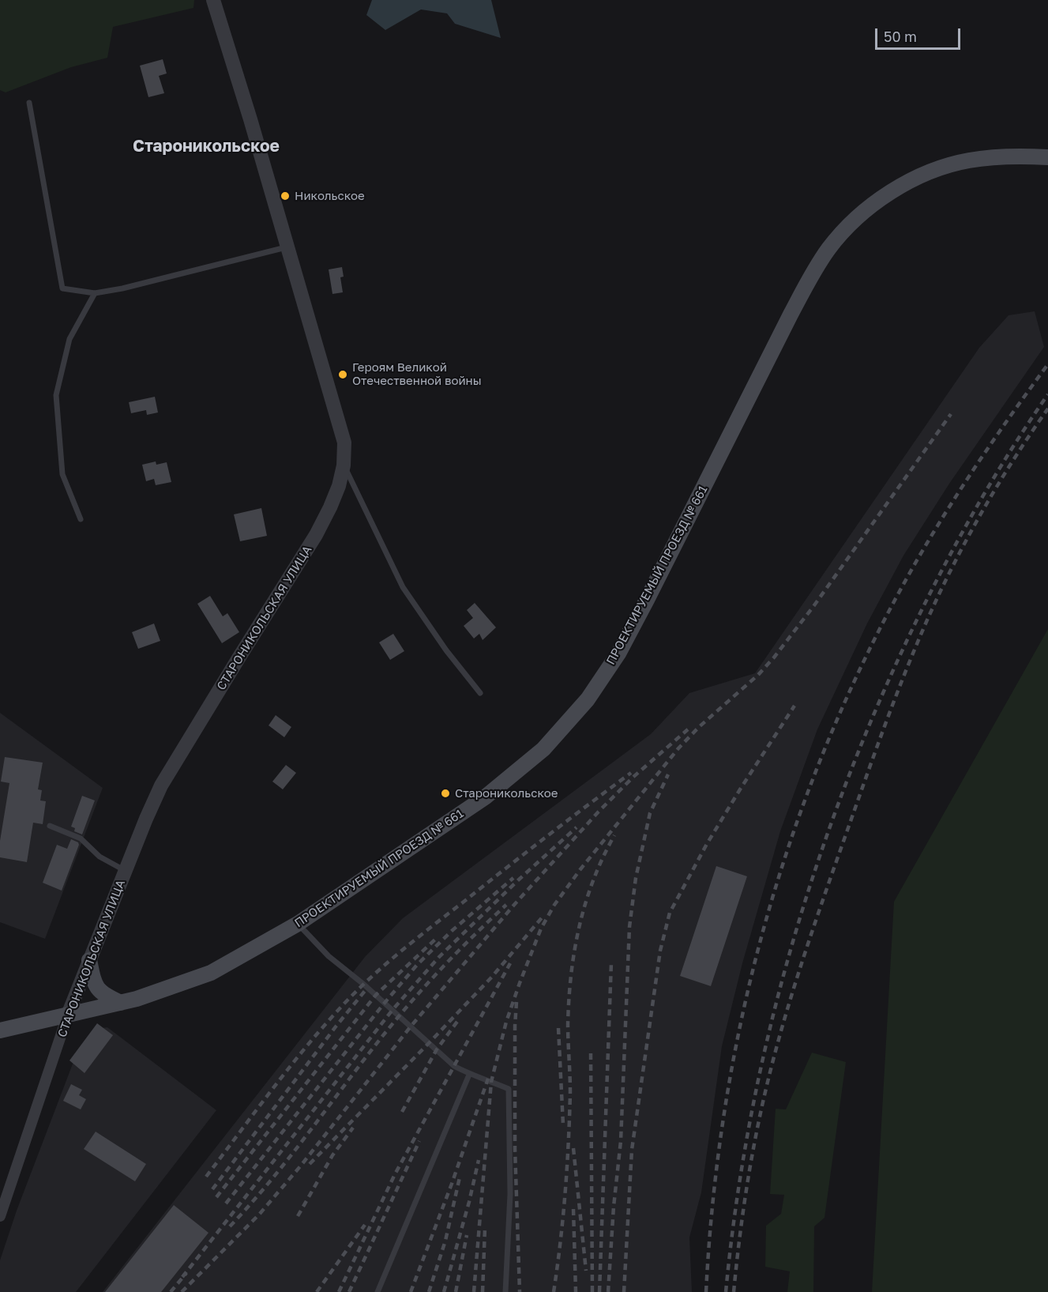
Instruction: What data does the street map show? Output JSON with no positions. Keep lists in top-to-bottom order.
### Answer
{
  "streets": {
    "main road": ["ПРОЕКТИРУЕМЫЙ ПРОЕЗД № 661"],
    "street": ["СТАРОНИКОЛЬСКАЯ УЛИЦА"]
  },
  "crossings": [
    ["ПРОЕКТИРУЕМЫЙ ПРОЕЗД № 661", "СТАРОНИКОЛЬСКАЯ УЛИЦА"]
  ],
  "districts": ["Староникольское"],
  "places": ["Никольское", "Героям Великой Отечественной войны", "Староникольское"],
  "scale_bar": "50 m"
}
